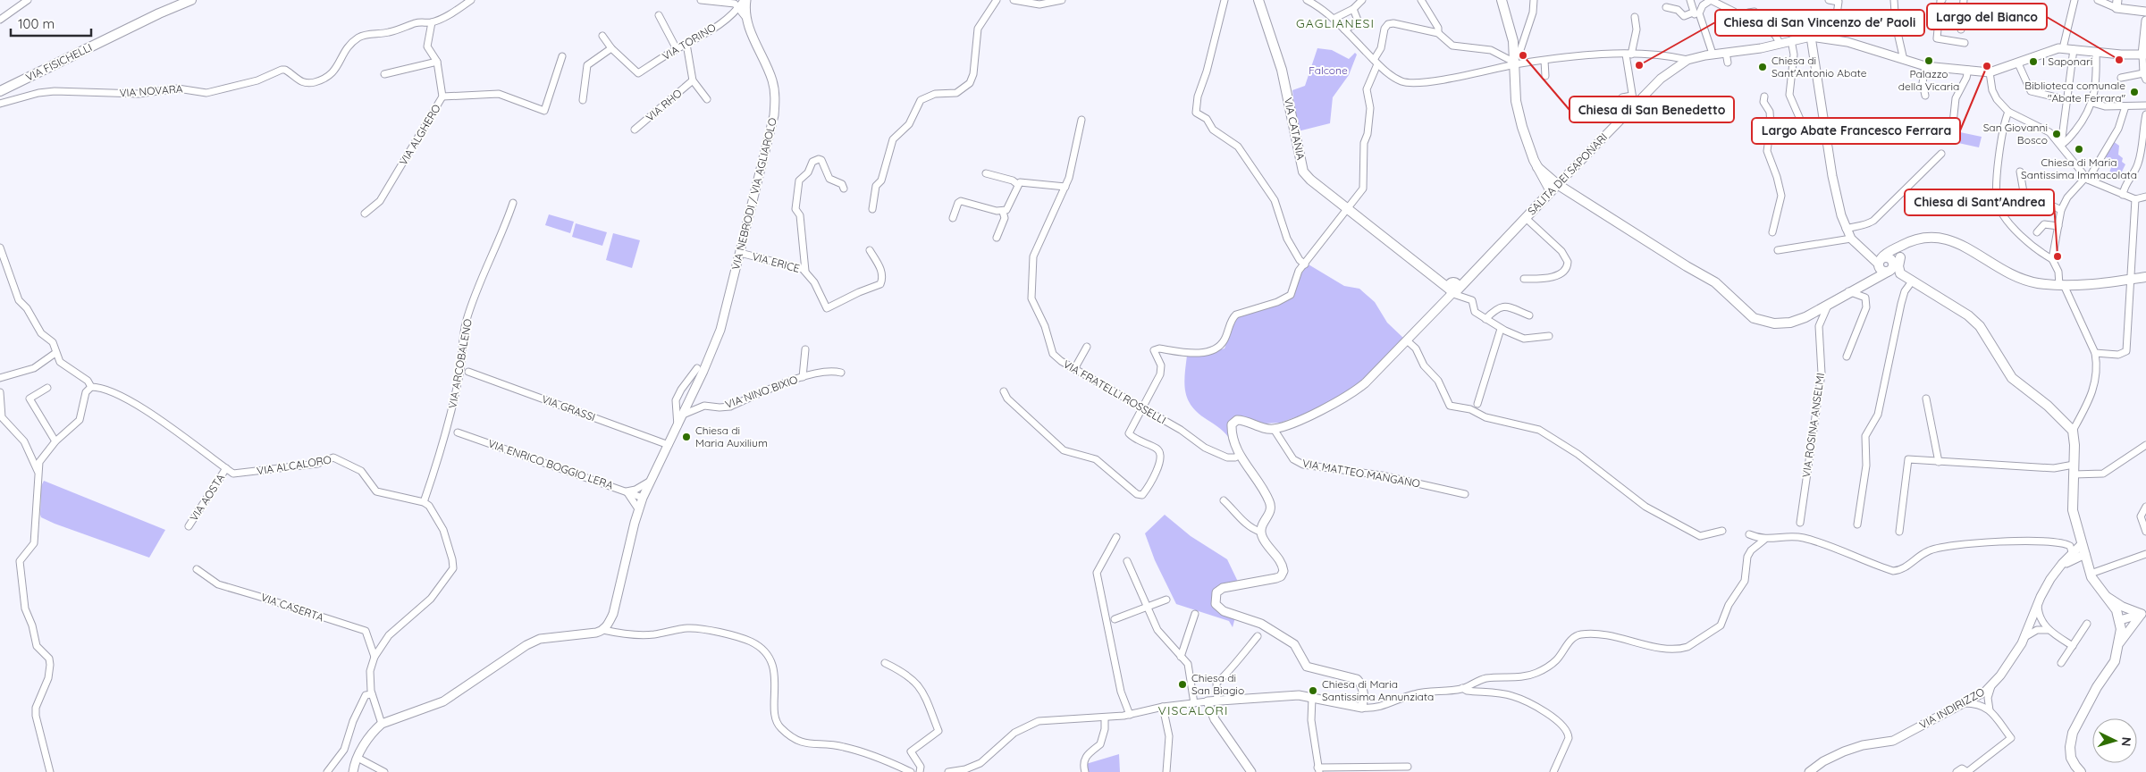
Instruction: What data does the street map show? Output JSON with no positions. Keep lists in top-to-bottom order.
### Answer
{
  "streets": {
    "main road": ["VIA FISICHELLI", "VIA CATANIA", "SALITA DEI SAPONARI"],
    "street": [
      "VIA TORINO",
      "VIA NOVARA",
      "VIA RHO",
      "VIA ALGHERO",
      "VIA NEBRODI / VIA AGLIAROLO",
      "VIA ERICE",
      "VIA ARCOBALENO",
      "VIA NINO BIXIO",
      "VIA FRATELLI ROSSELLI",
      "VIA GRASSI",
      "VIA ROSINA ANSELMI",
      "VIA ENRICO BOGGIO LERA",
      "VIA ALCALORO",
      "VIA MATTEO MANGANO",
      "VIA AOSTA",
      "VIA CASERTA",
      "VIA INDIRIZZO"
    ]
  },
  "crossings": [
    ["VIA NOVARA", "VIA ALGHERO"],
    ["VIA CATANIA", "SALITA DEI SAPONARI"],
    ["VIA NEBRODI / VIA AGLIAROLO", "VIA ERICE"],
    ["VIA NEBRODI / VIA AGLIAROLO", "VIA NINO BIXIO"],
    ["VIA NEBRODI / VIA AGLIAROLO", "VIA GRASSI"],
    ["VIA NEBRODI / VIA AGLIAROLO", "VIA ENRICO BOGGIO LERA"],
    ["VIA ARCOBALENO", "VIA ALCALORO"],
    ["VIA ALCALORO", "VIA AOSTA"]
  ],
  "districts": ["GAGLIANESI", "VISCALORI"],
  "parks": ["Falcone"],
  "places": [
    "Chiesa di San Benedetto",
    "Largo del Bianco",
    "Palazzo della Vicaria",
    "I Saponari",
    "Chiesa di San Vincenzo de' Paoli",
    "Largo Abate Francesco Ferrara",
    "Chiesa di Sant'Antonio Abate",
    "Biblioteca comunale \"Abate Ferrara\"",
    "San Giovanni Bosco",
    "Chiesa di Maria Santissima Immacolata",
    "Chiesa di Sant'Andrea",
    "Chiesa di Maria Auxilium",
    "Chiesa di San Biagio",
    "Chiesa di Maria Santissima Annunziata"
  ],
  "scale_bar": "100 m",
  "north": "right"
}
